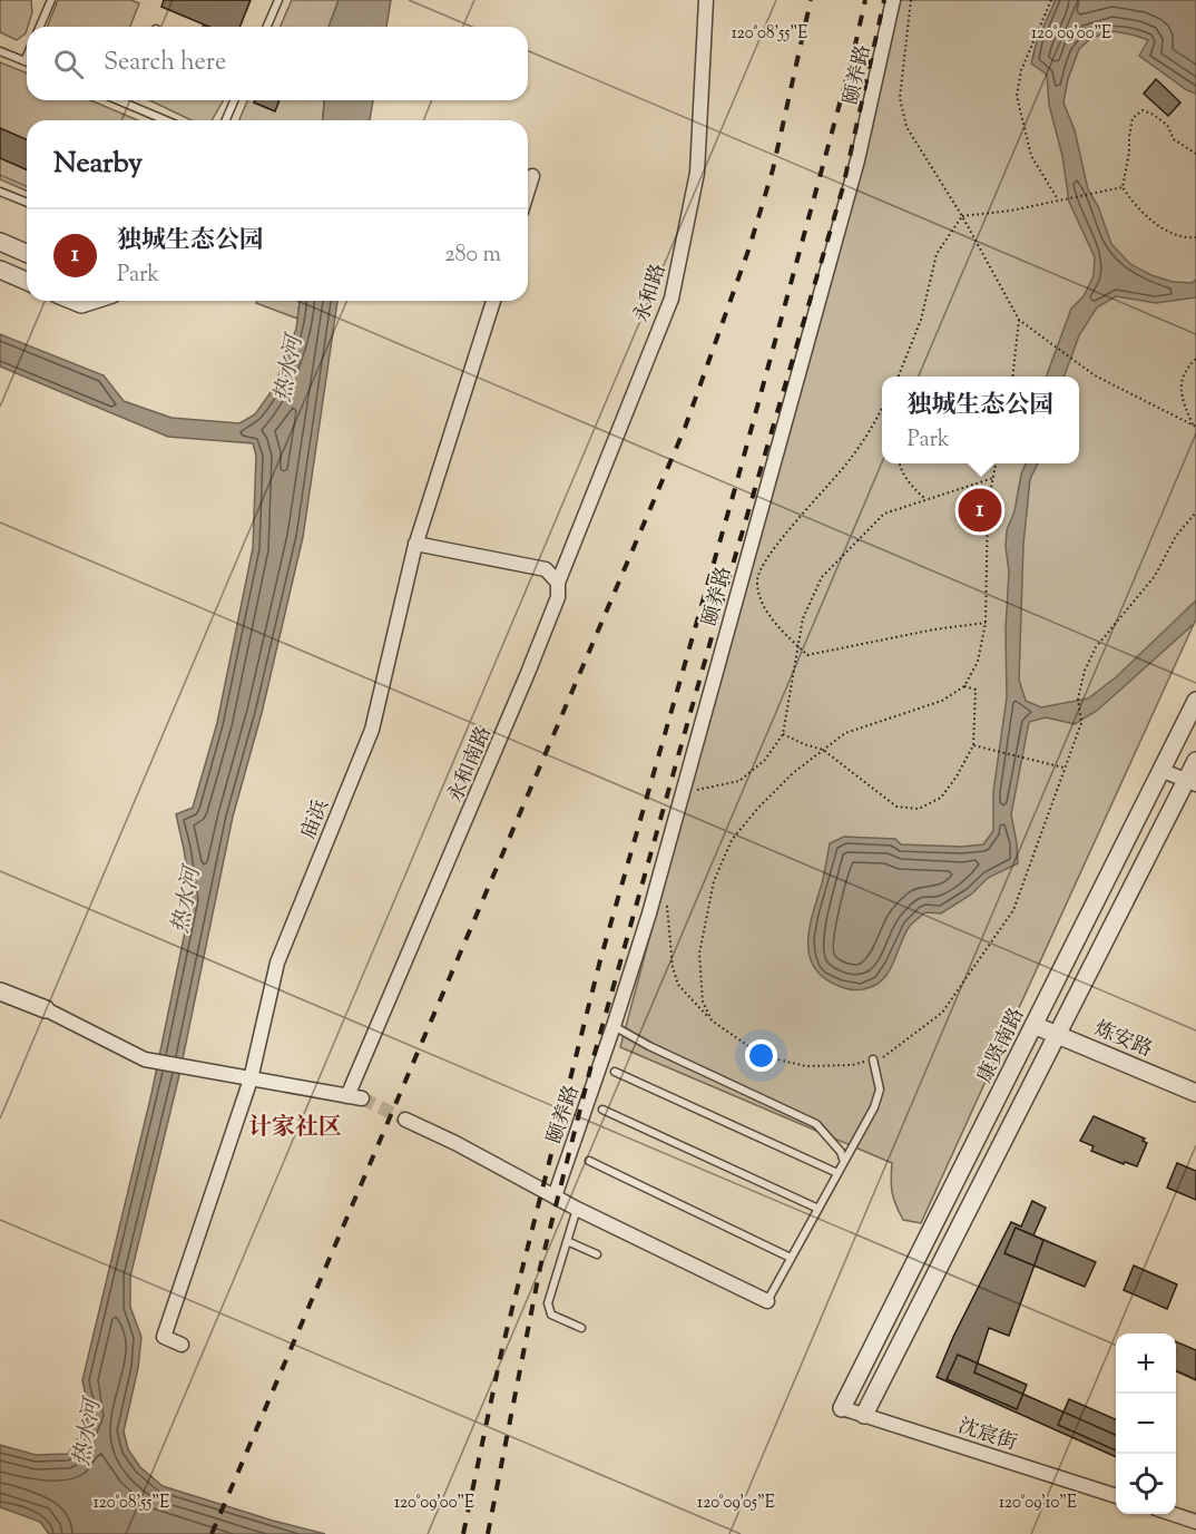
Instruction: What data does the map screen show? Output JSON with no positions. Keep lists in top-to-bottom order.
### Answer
{
  "streets": {
    "street": [
      "颐养路",
      "永和路",
      "永和南路",
      "庙浜",
      "炼安路",
      "康贤南路",
      "沈宸街"
    ]
  },
  "crossings": [
    ["永和路", "永和南路"],
    ["永和南路", "庙浜"],
    ["炼安路", "康贤南路"],
    ["康贤南路", "沈宸街"]
  ],
  "districts": ["计家社区"],
  "water": ["热水河"],
  "page": {
    "search": "Search here",
    "heading": "Nearby",
    "list": [
      {
        "mark": "1",
        "name": "独城生态公园",
        "note": "Park",
        "value": "280 m"
      }
    ],
    "popup": ["独城生态公园", "Park"],
    "pins": "1",
    "map_buttons": ["+", "−"]
  },
  "coordinates": [
    "120°08'55\"E",
    "120°09'00\"E",
    "120°09'05\"E",
    "120°09'10\"E"
  ]
}
